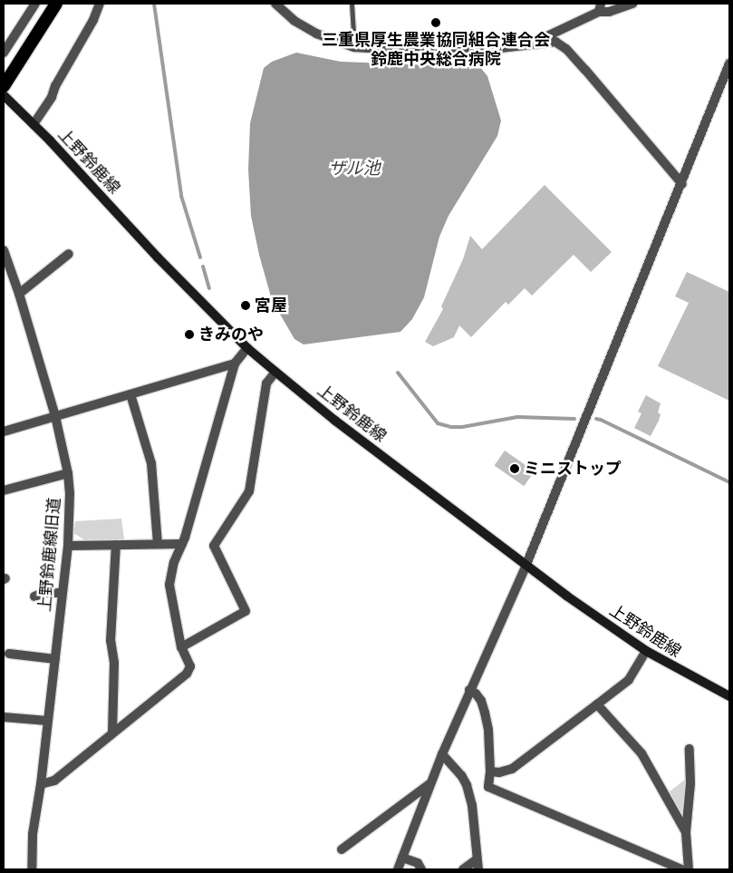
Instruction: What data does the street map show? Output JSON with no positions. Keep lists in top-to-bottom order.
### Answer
{
  "streets": {
    "main road": ["上野鈴鹿線"],
    "street": ["上野鈴鹿線旧道"]
  },
  "water": ["ザル池"],
  "places": [
    "三重県厚生農業協同組合連合会 鈴鹿中央総合病院",
    "宮屋",
    "きみのや",
    "ミニストップ"
  ]
}
